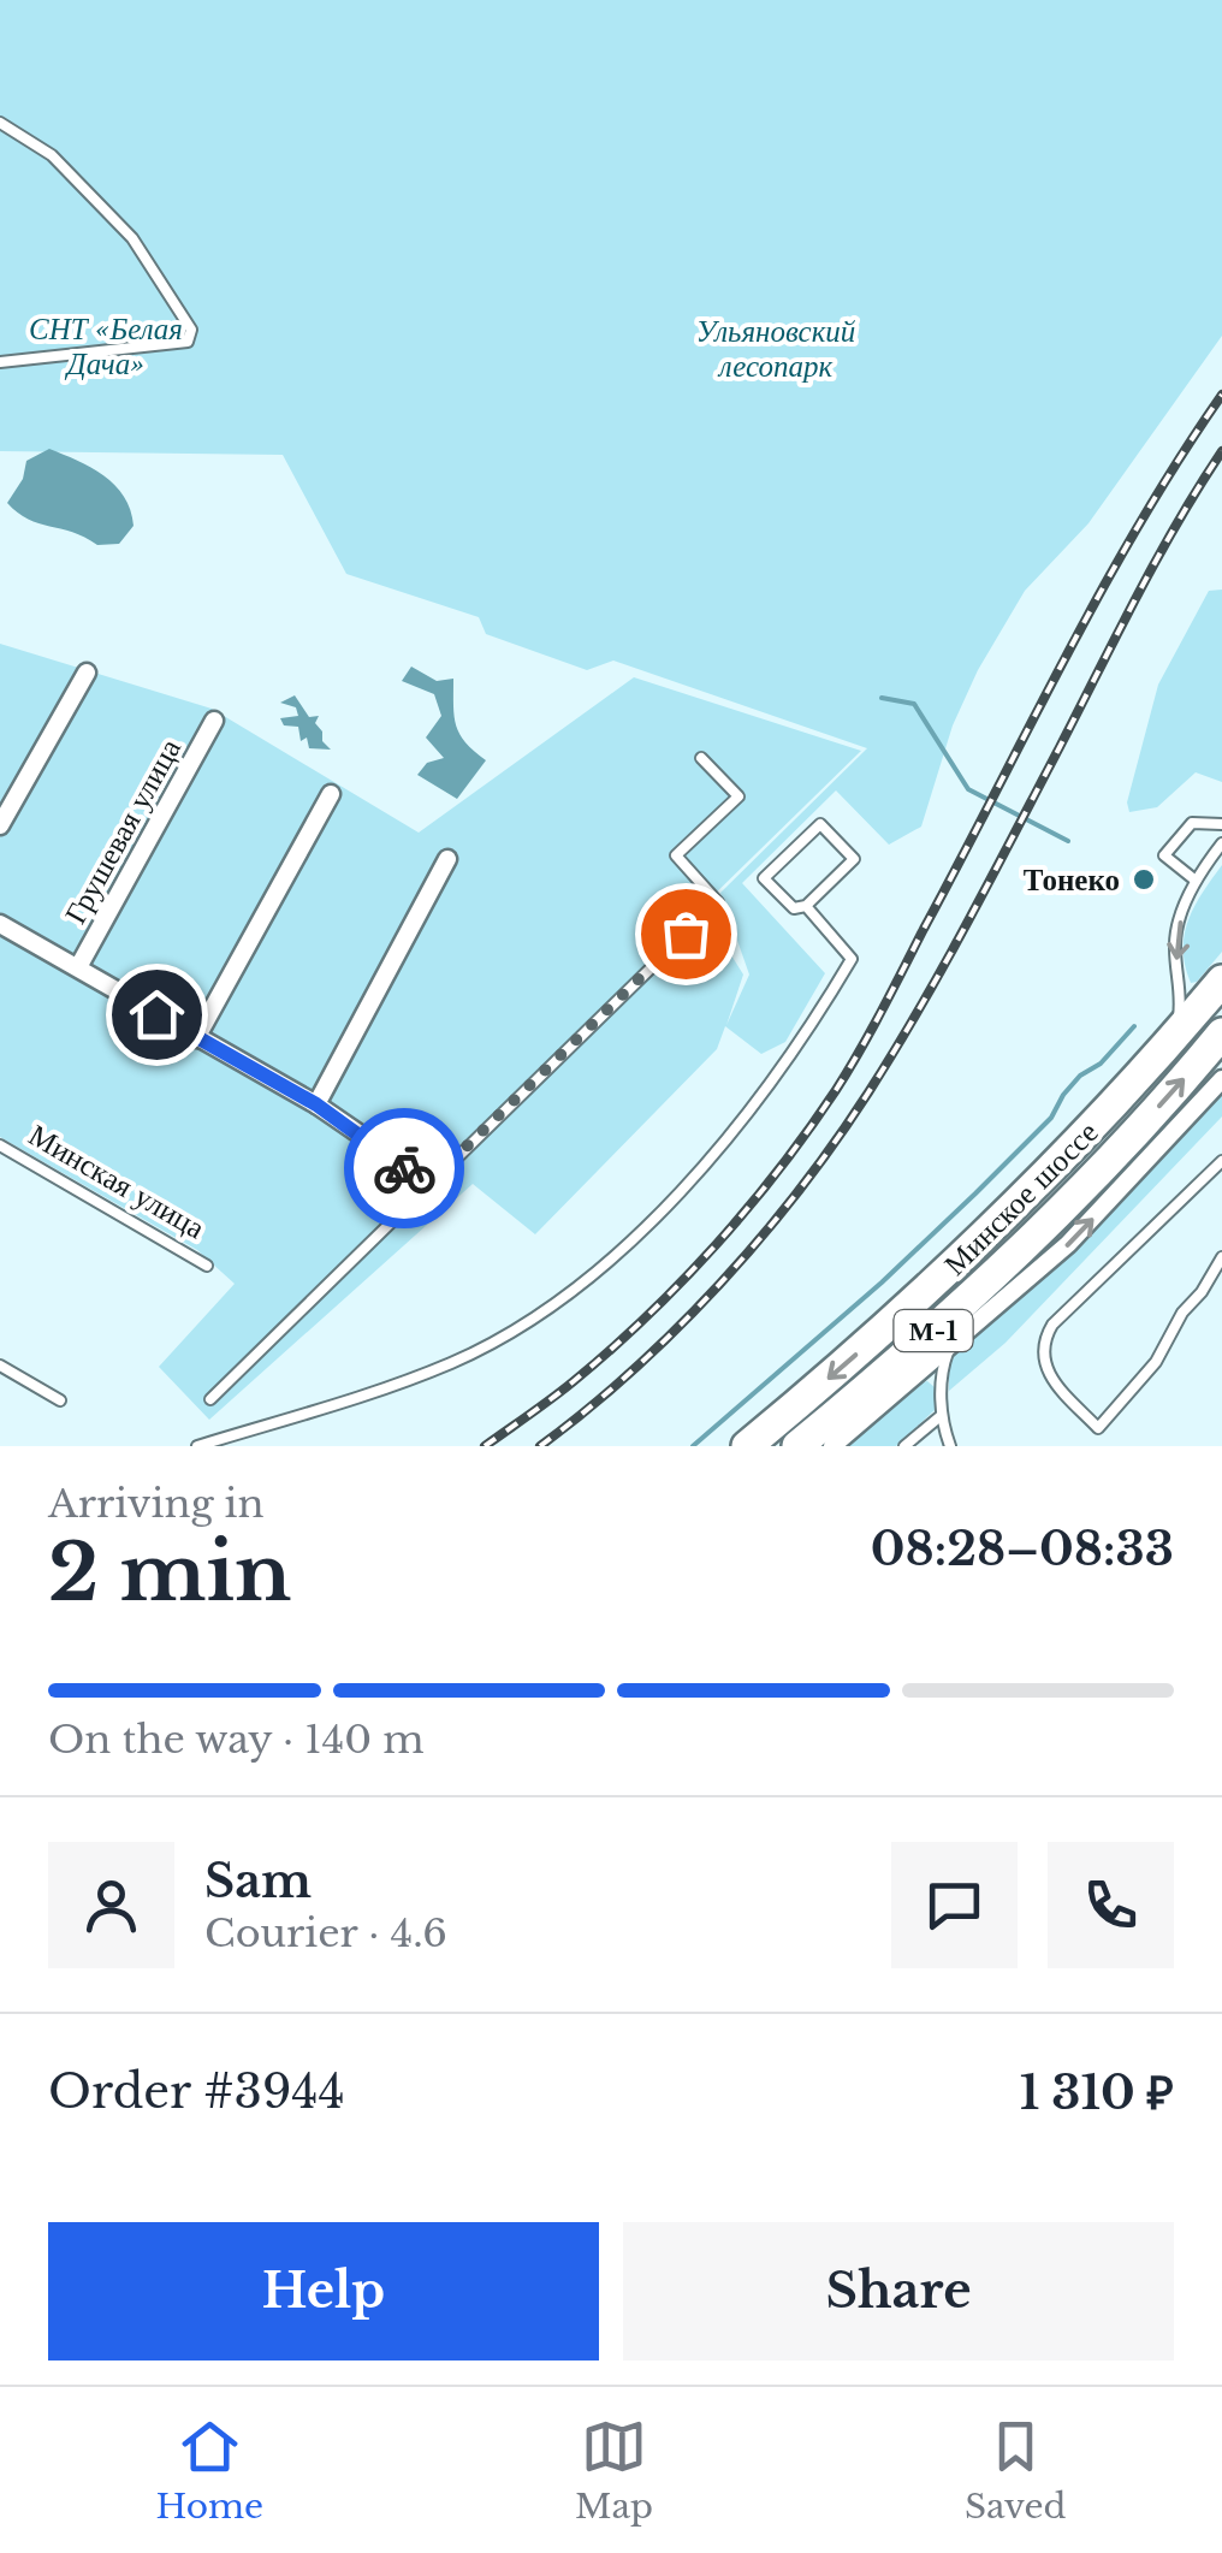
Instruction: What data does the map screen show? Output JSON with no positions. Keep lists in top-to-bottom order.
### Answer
{
  "streets": {
    "highway": ["Минское шоссе", "М-1"],
    "street": ["Грушевая улица"],
    "lane": ["Минская улица"]
  },
  "parks": ["СНТ «Белая Дача»", "Ульяновский лесопарк"],
  "places": ["Тонеко"],
  "page": {
    "heading": ["2 min", "Arriving in", "08:28–08:33"],
    "panel": [
      "Sam",
      "Courier · 4.6",
      "Order #3944",
      "1 310 ₽"
    ],
    "bar": "On the way · 140 m",
    "buttons": ["Help", "Share"],
    "tabs": ["Home", "Map", "Saved"]
  }
}
